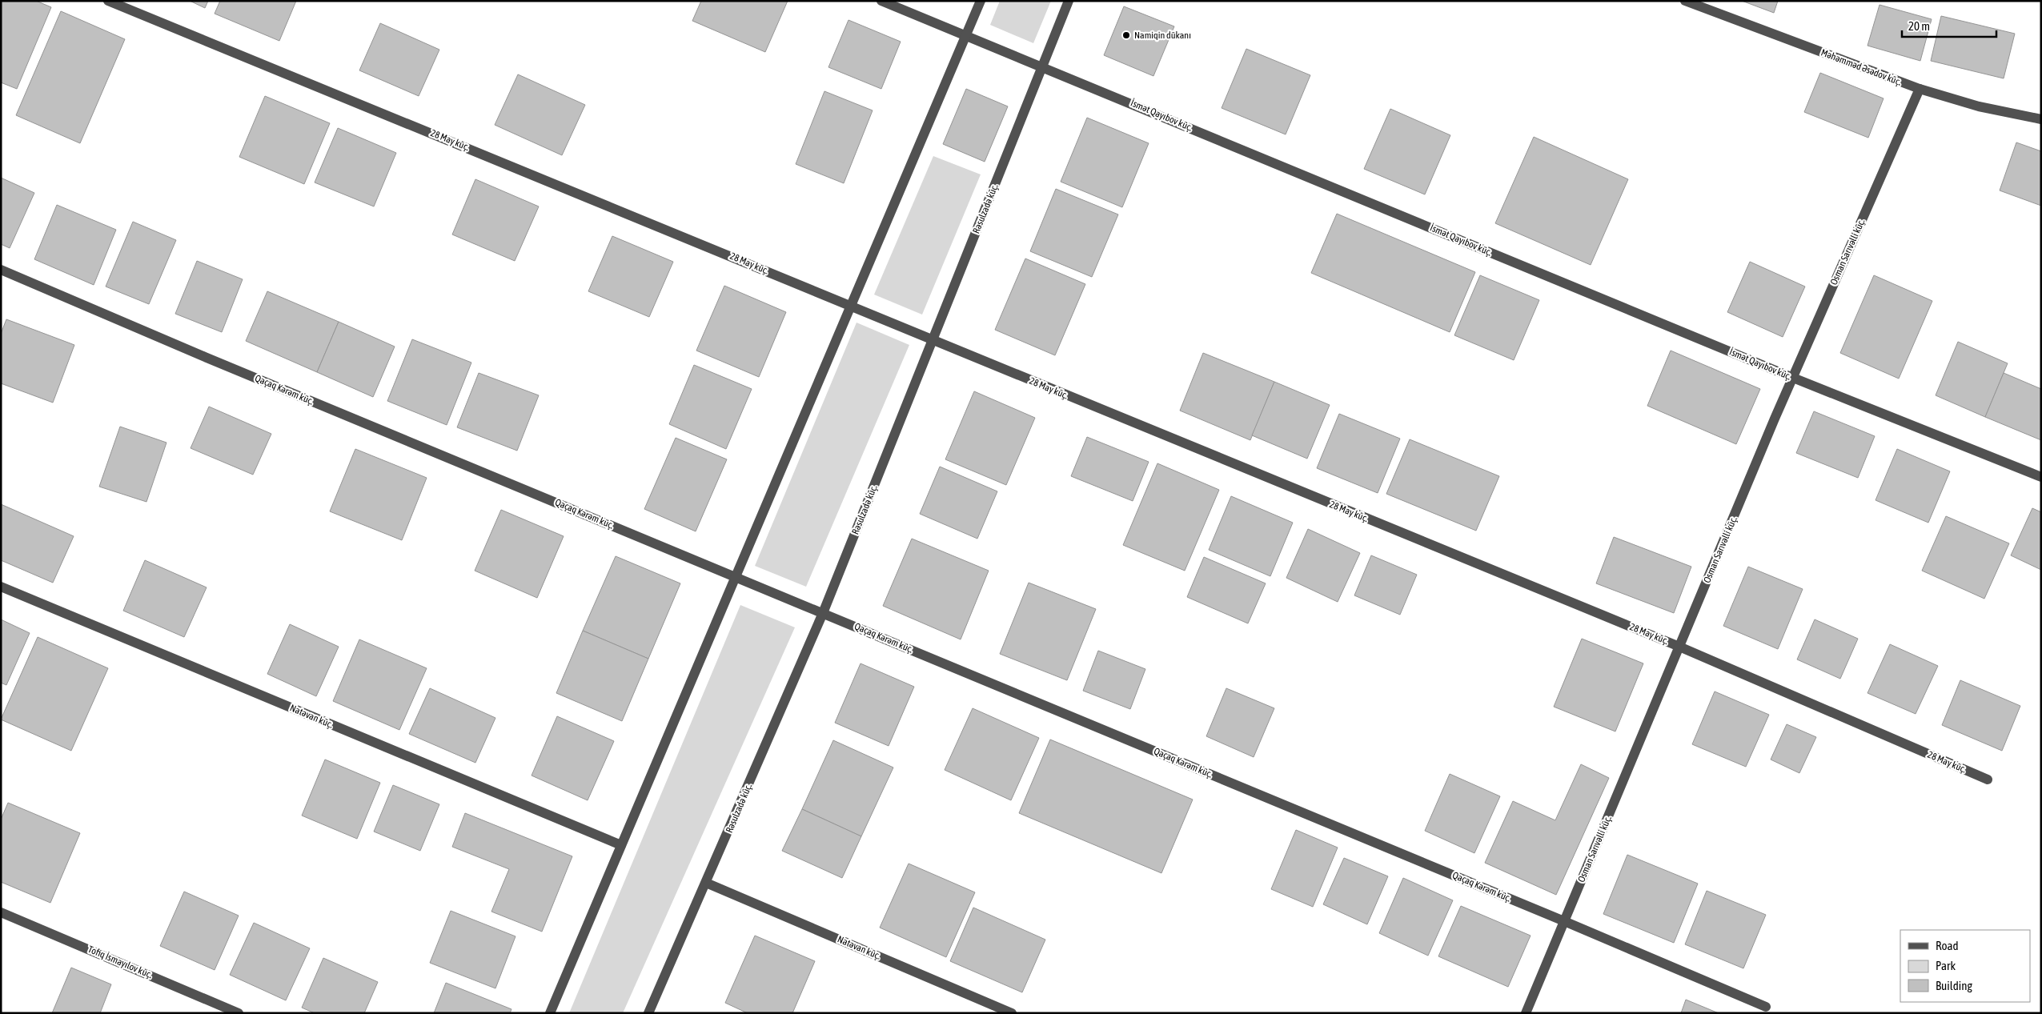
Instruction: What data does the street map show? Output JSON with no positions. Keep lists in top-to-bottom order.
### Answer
{
  "streets": {
    "street": [
      "Məhəmməd Əsədov küç.",
      "İsmət Qayıbov küç.",
      "28 May küç.",
      "Rəsulzadə küç.",
      "Osman Sarıvəlli küç.",
      "Qaçaq Kərəm küç.",
      "Natəvan küç.",
      "Tofiq İsmayılov küç."
    ]
  },
  "crossings": [
    ["Məhəmməd Əsədov küç.", "Osman Sarıvəlli küç."],
    ["İsmət Qayıbov küç.", "Rəsulzadə küç."],
    ["İsmət Qayıbov küç.", "Osman Sarıvəlli küç."],
    ["28 May küç.", "Rəsulzadə küç."],
    ["28 May küç.", "Osman Sarıvəlli küç."],
    ["Rəsulzadə küç.", "Qaçaq Kərəm küç."],
    ["Rəsulzadə küç.", "Natəvan küç."],
    ["Osman Sarıvəlli küç.", "Qaçaq Kərəm küç."]
  ],
  "places": ["Namiqin dükanı"],
  "legend": ["Road", "Park", "Building"],
  "scale_bar": "20 m"
}
